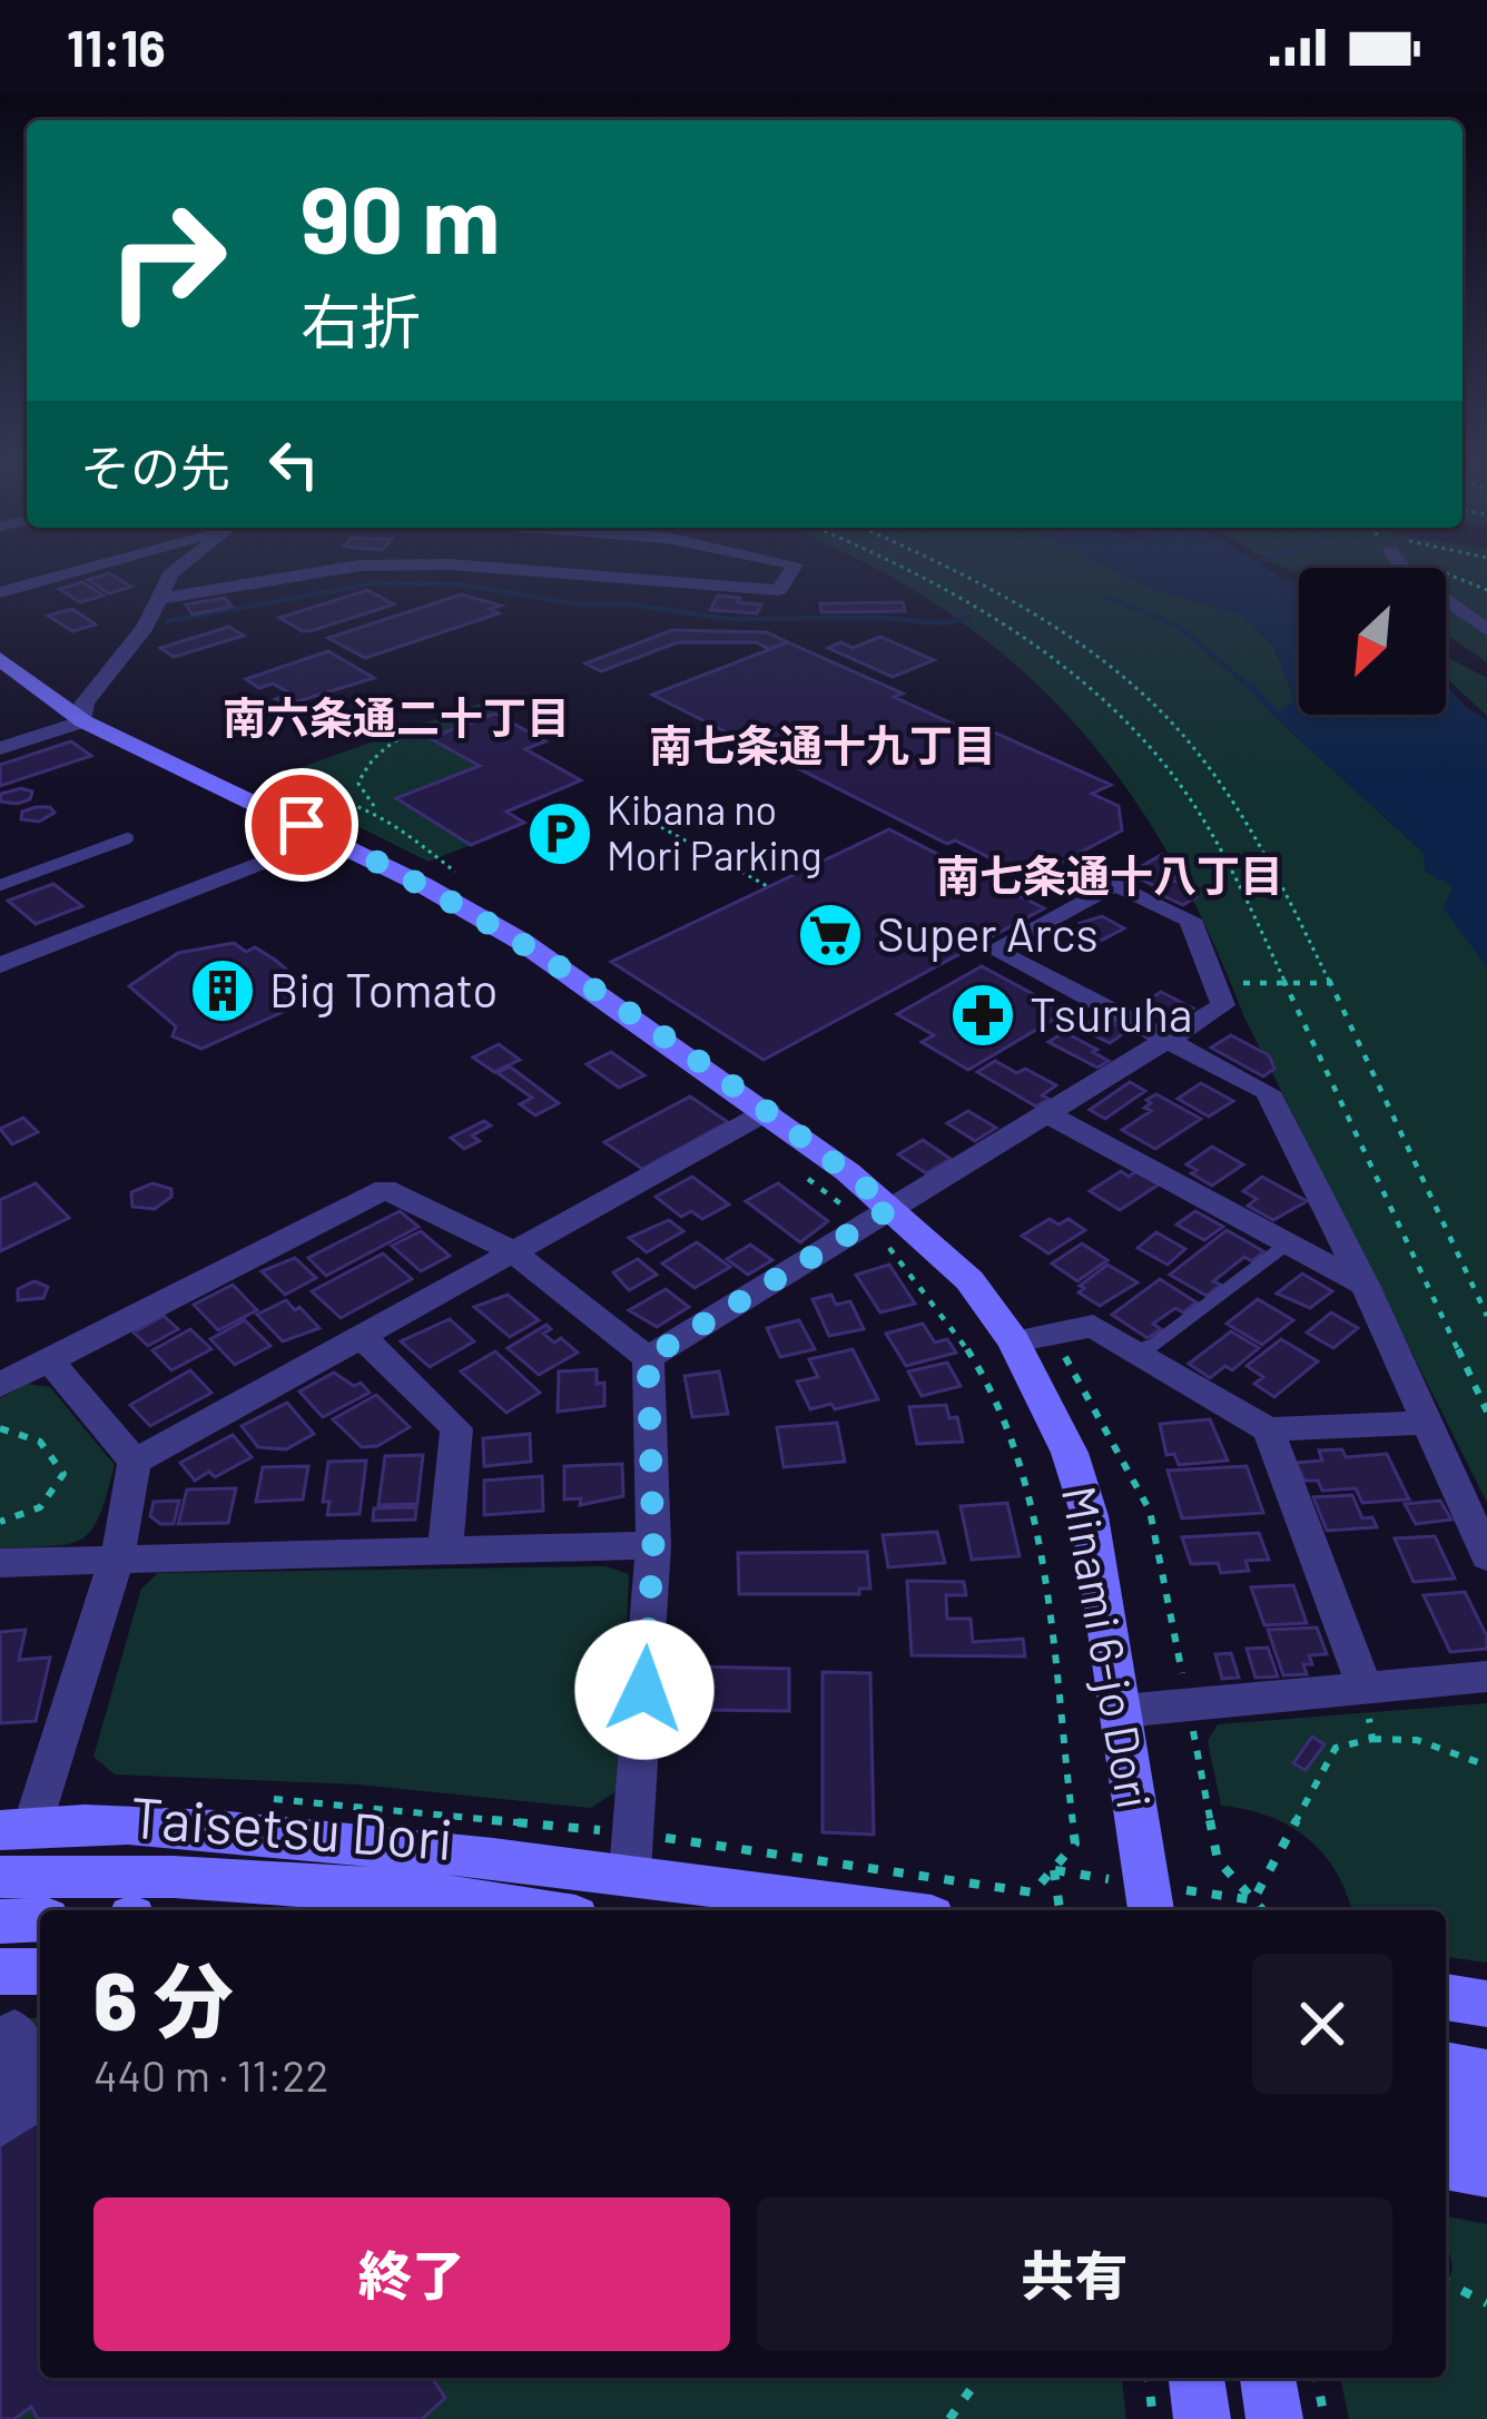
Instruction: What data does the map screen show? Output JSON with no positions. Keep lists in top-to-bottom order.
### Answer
{
  "streets": {
    "street": ["Minami 6-jo Dori", "Taisetsu Dori"]
  },
  "districts": ["南六条通二十丁目", "南七条通十九丁目", "南七条通十八丁目"],
  "places": {
    "parking": ["Kibana no Mori Parking"],
    "supermarket": ["Super Arcs"],
    "building": ["Big Tomato"],
    "pharmacy": ["Tsuruha"]
  },
  "north": "bottom left",
  "page": {
    "status": "11:16",
    "turn": ["90 m", "右折"],
    "then": "その先",
    "heading": ["6 分", "440 m · 11:22"],
    "buttons": ["終了", "共有"]
  }
}
